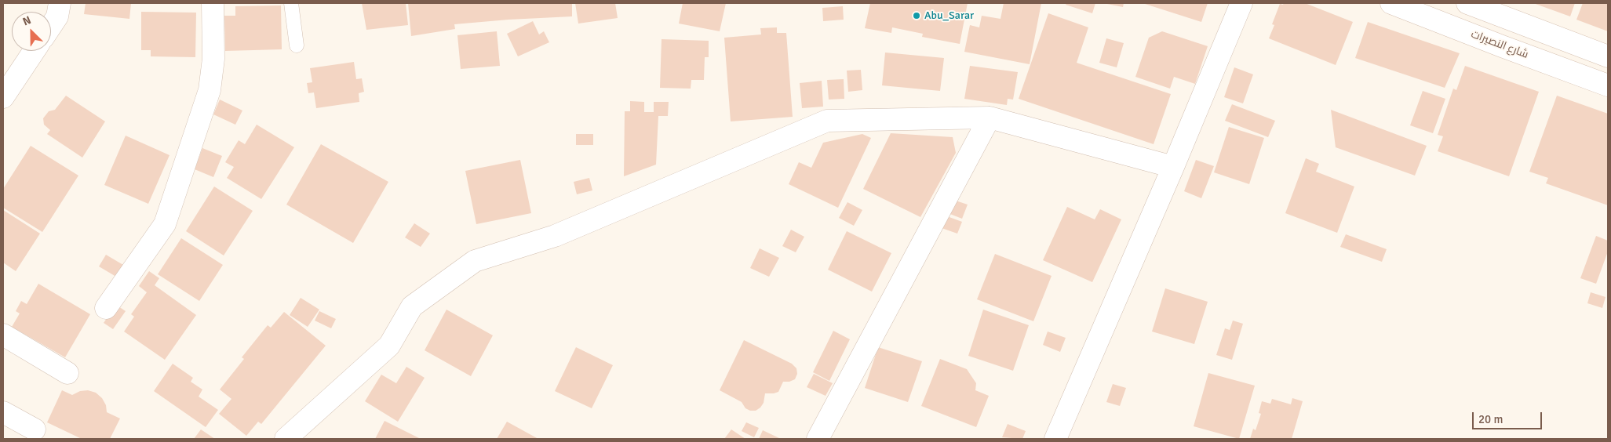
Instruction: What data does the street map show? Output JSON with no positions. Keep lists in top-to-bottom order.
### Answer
{
  "streets": {
    "street": ["شارع النصيرات"]
  },
  "places": ["Abu_Sarar"],
  "scale_bar": "20 m",
  "north": "top left"
}
